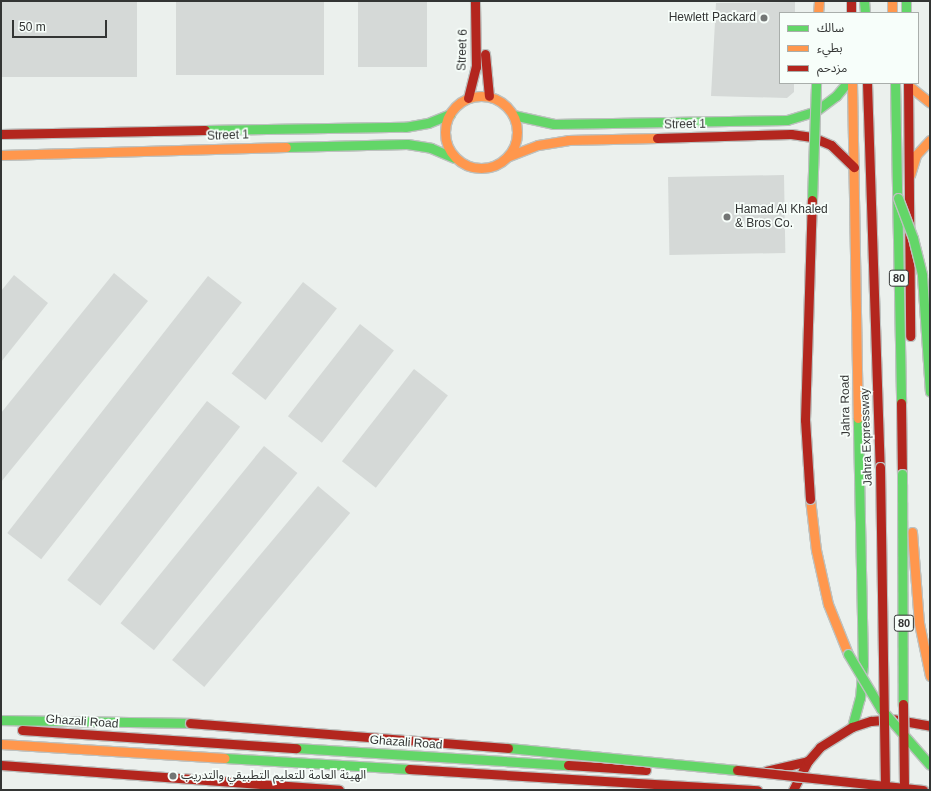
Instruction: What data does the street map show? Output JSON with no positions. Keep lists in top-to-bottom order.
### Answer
{
  "streets": {
    "main road": [
      "Street 6",
      "Street 1",
      "80",
      "Jahra Road",
      "Jahra Expressway",
      "Ghazali Road"
    ]
  },
  "crossings": [
    ["Street 6", "Street 1"],
    ["Street 1", "Jahra Road"]
  ],
  "places": ["Hewlett Packard", "Hamad Al Khaled & Bros Co.", "الهيئة العامة للتعليم التطبيقي والتدريب"],
  "legend": ["سالك", "بطيء", "مزدحم"],
  "scale_bar": "50 m"
}
